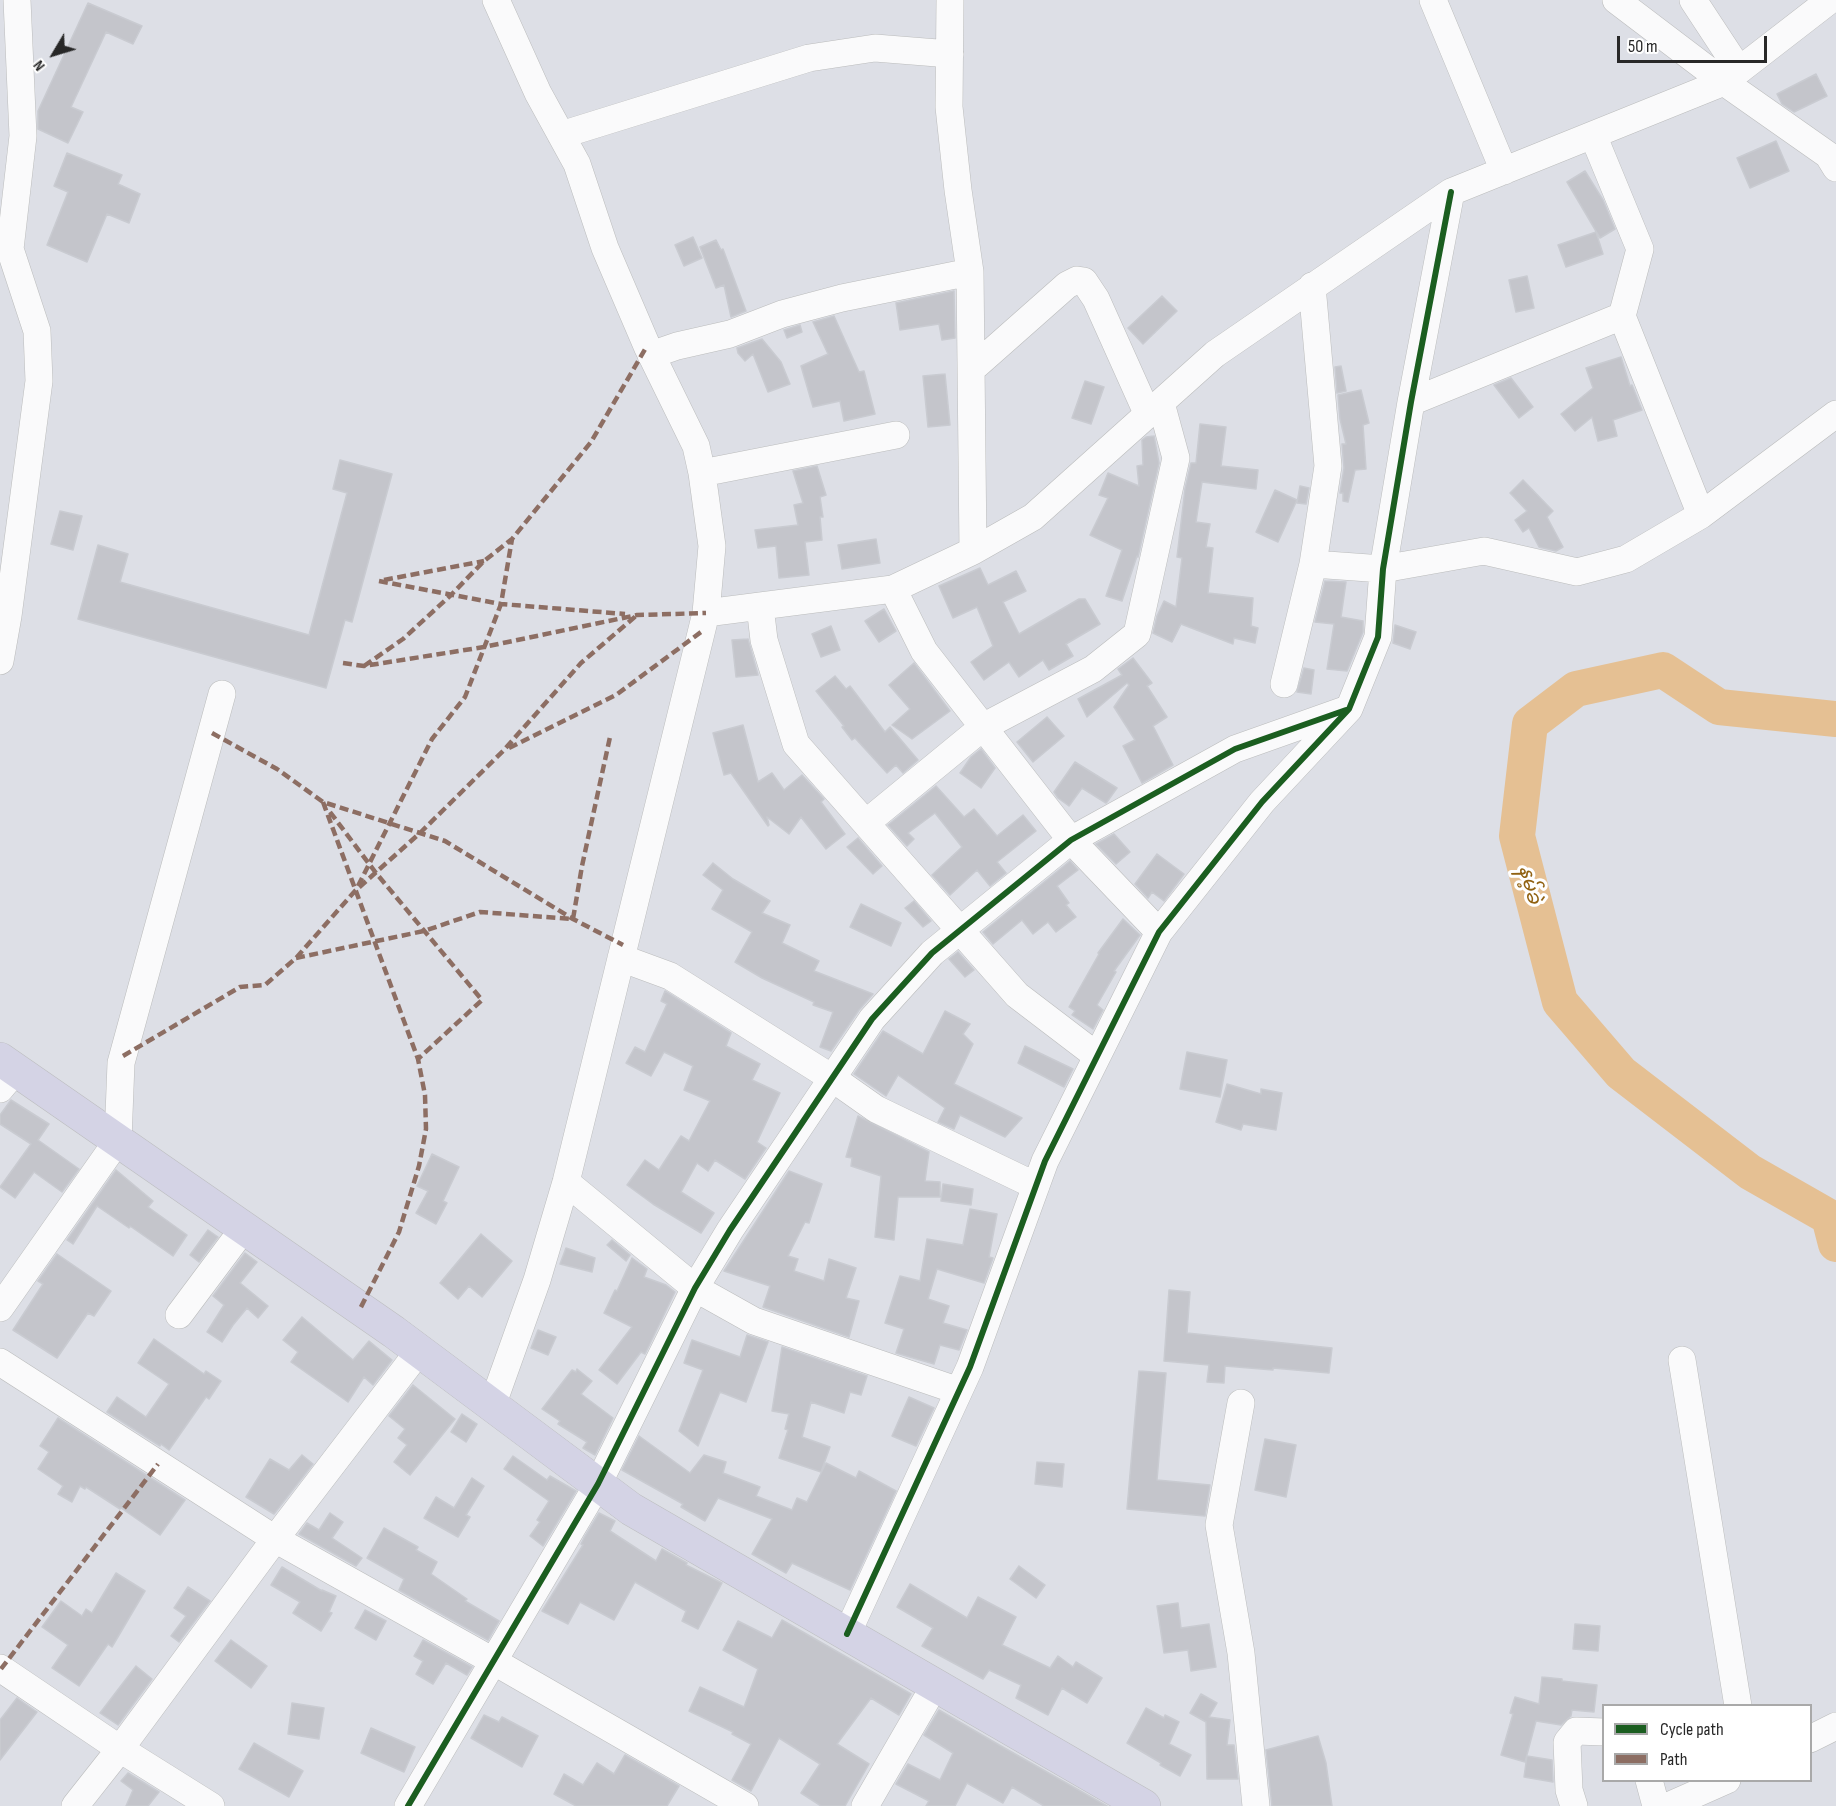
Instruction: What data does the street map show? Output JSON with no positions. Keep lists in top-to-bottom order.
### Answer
{
  "water": ["နမ့်ခဲ"],
  "legend": ["Cycle path", "Path"],
  "scale_bar": "50 m",
  "north": "bottom left"
}
